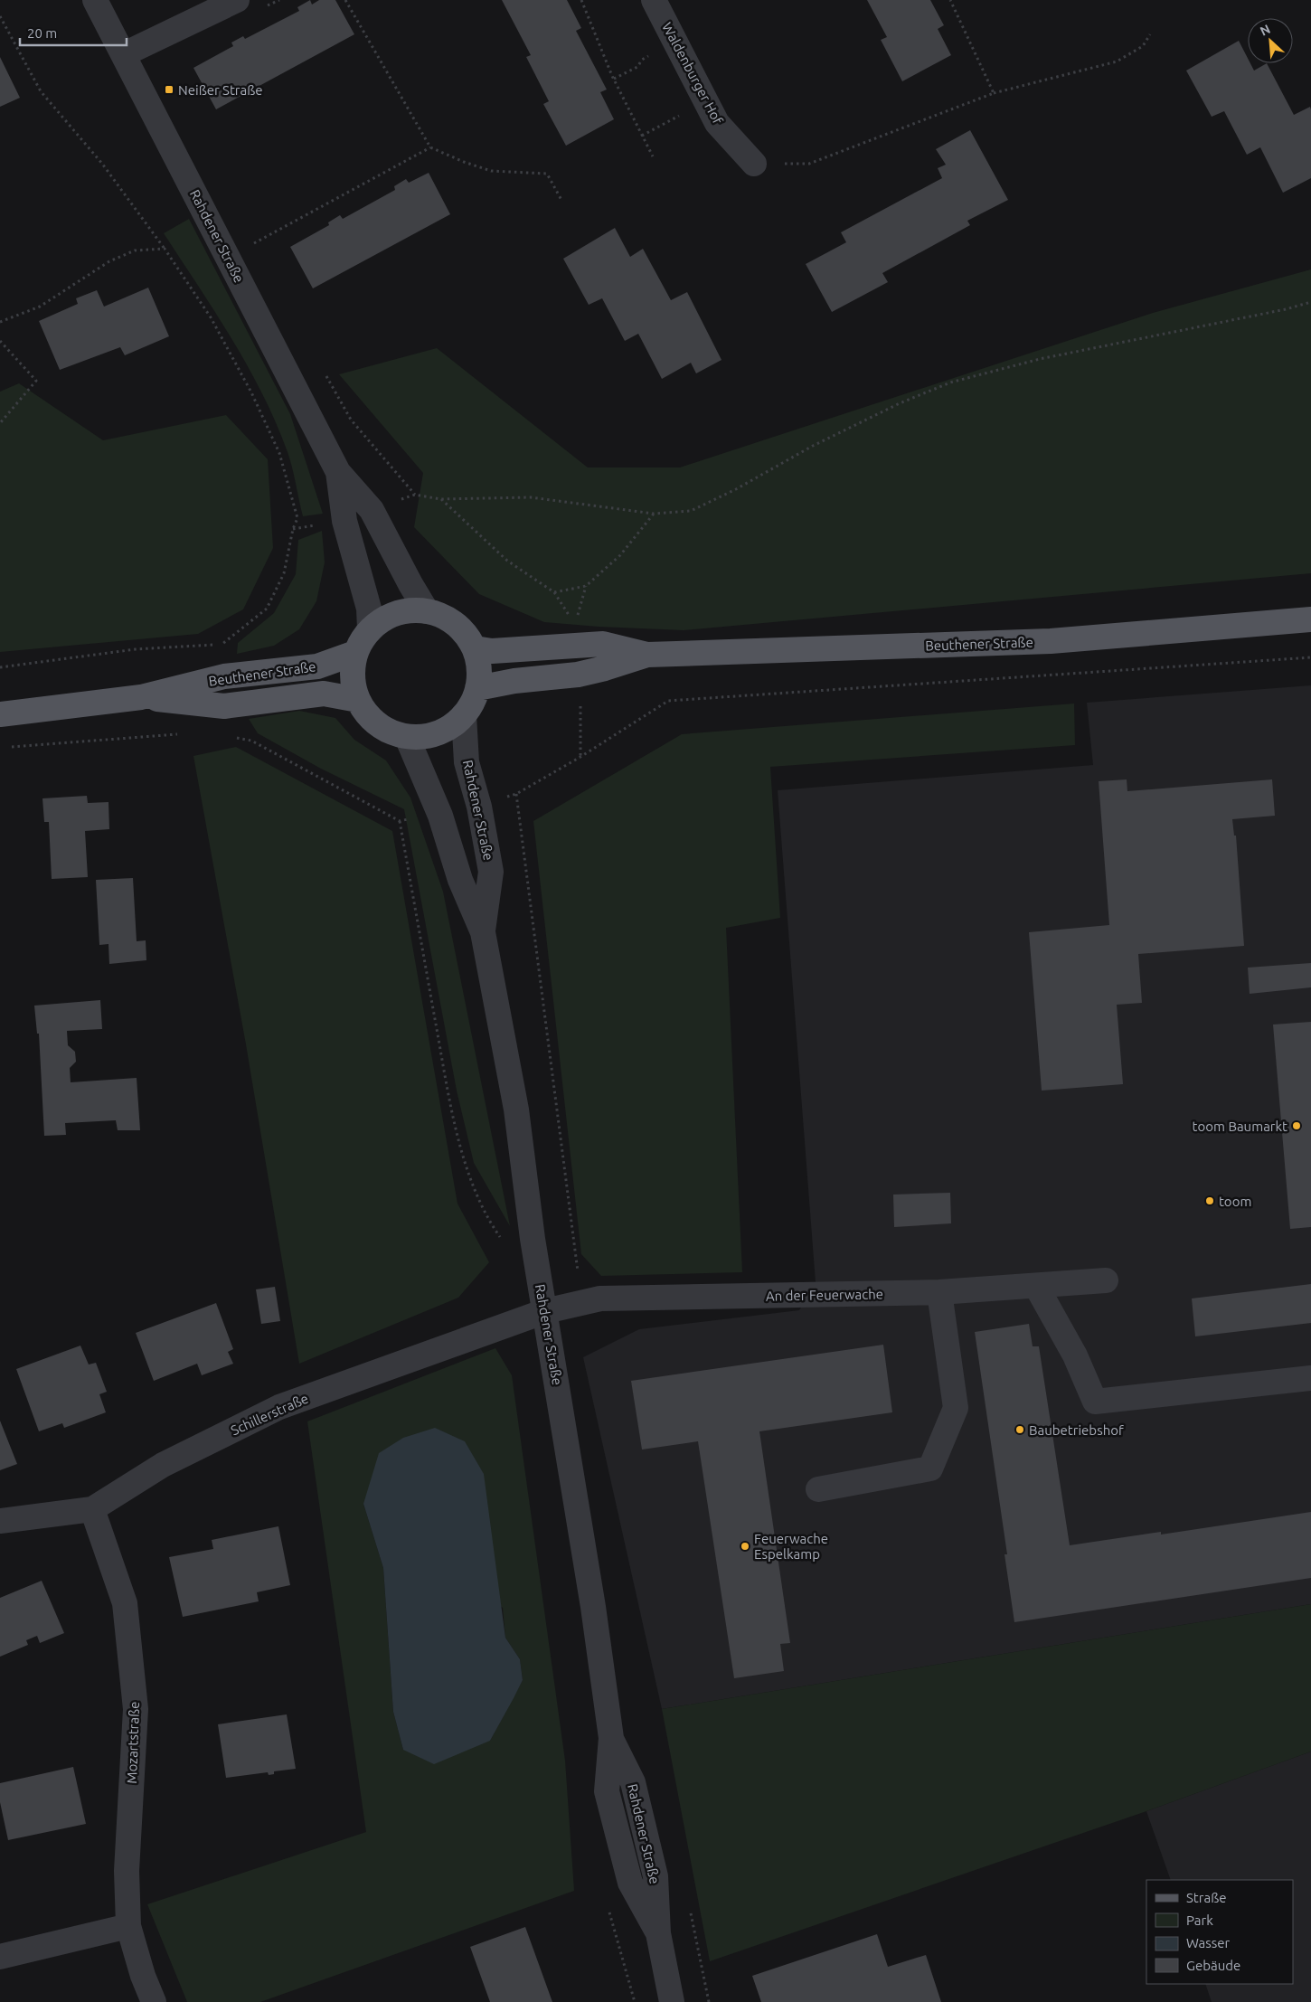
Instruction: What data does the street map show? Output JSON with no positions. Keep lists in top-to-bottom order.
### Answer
{
  "streets": {
    "main road": ["Beuthener Straße"],
    "street": [
      "Waldenburger Hof",
      "Rahdener Straße",
      "An der Feuerwache",
      "Schillerstraße",
      "Mozartstraße"
    ]
  },
  "crossings": [
    ["Rahdener Straße", "Beuthener Straße"],
    ["Rahdener Straße", "An der Feuerwache"],
    ["Rahdener Straße", "Schillerstraße"],
    ["An der Feuerwache", "Schillerstraße"],
    ["Schillerstraße", "Mozartstraße"]
  ],
  "places": {
    "transit": ["Neißer Straße"],
    "other": [
      "toom Baumarkt",
      "toom",
      "Baubetriebshof",
      "Feuerwache Espelkamp"
    ]
  },
  "legend": [
    "Straße",
    "Park",
    "Wasser",
    "Gebäude"
  ],
  "scale_bar": "20 m",
  "north": "top left"
}
